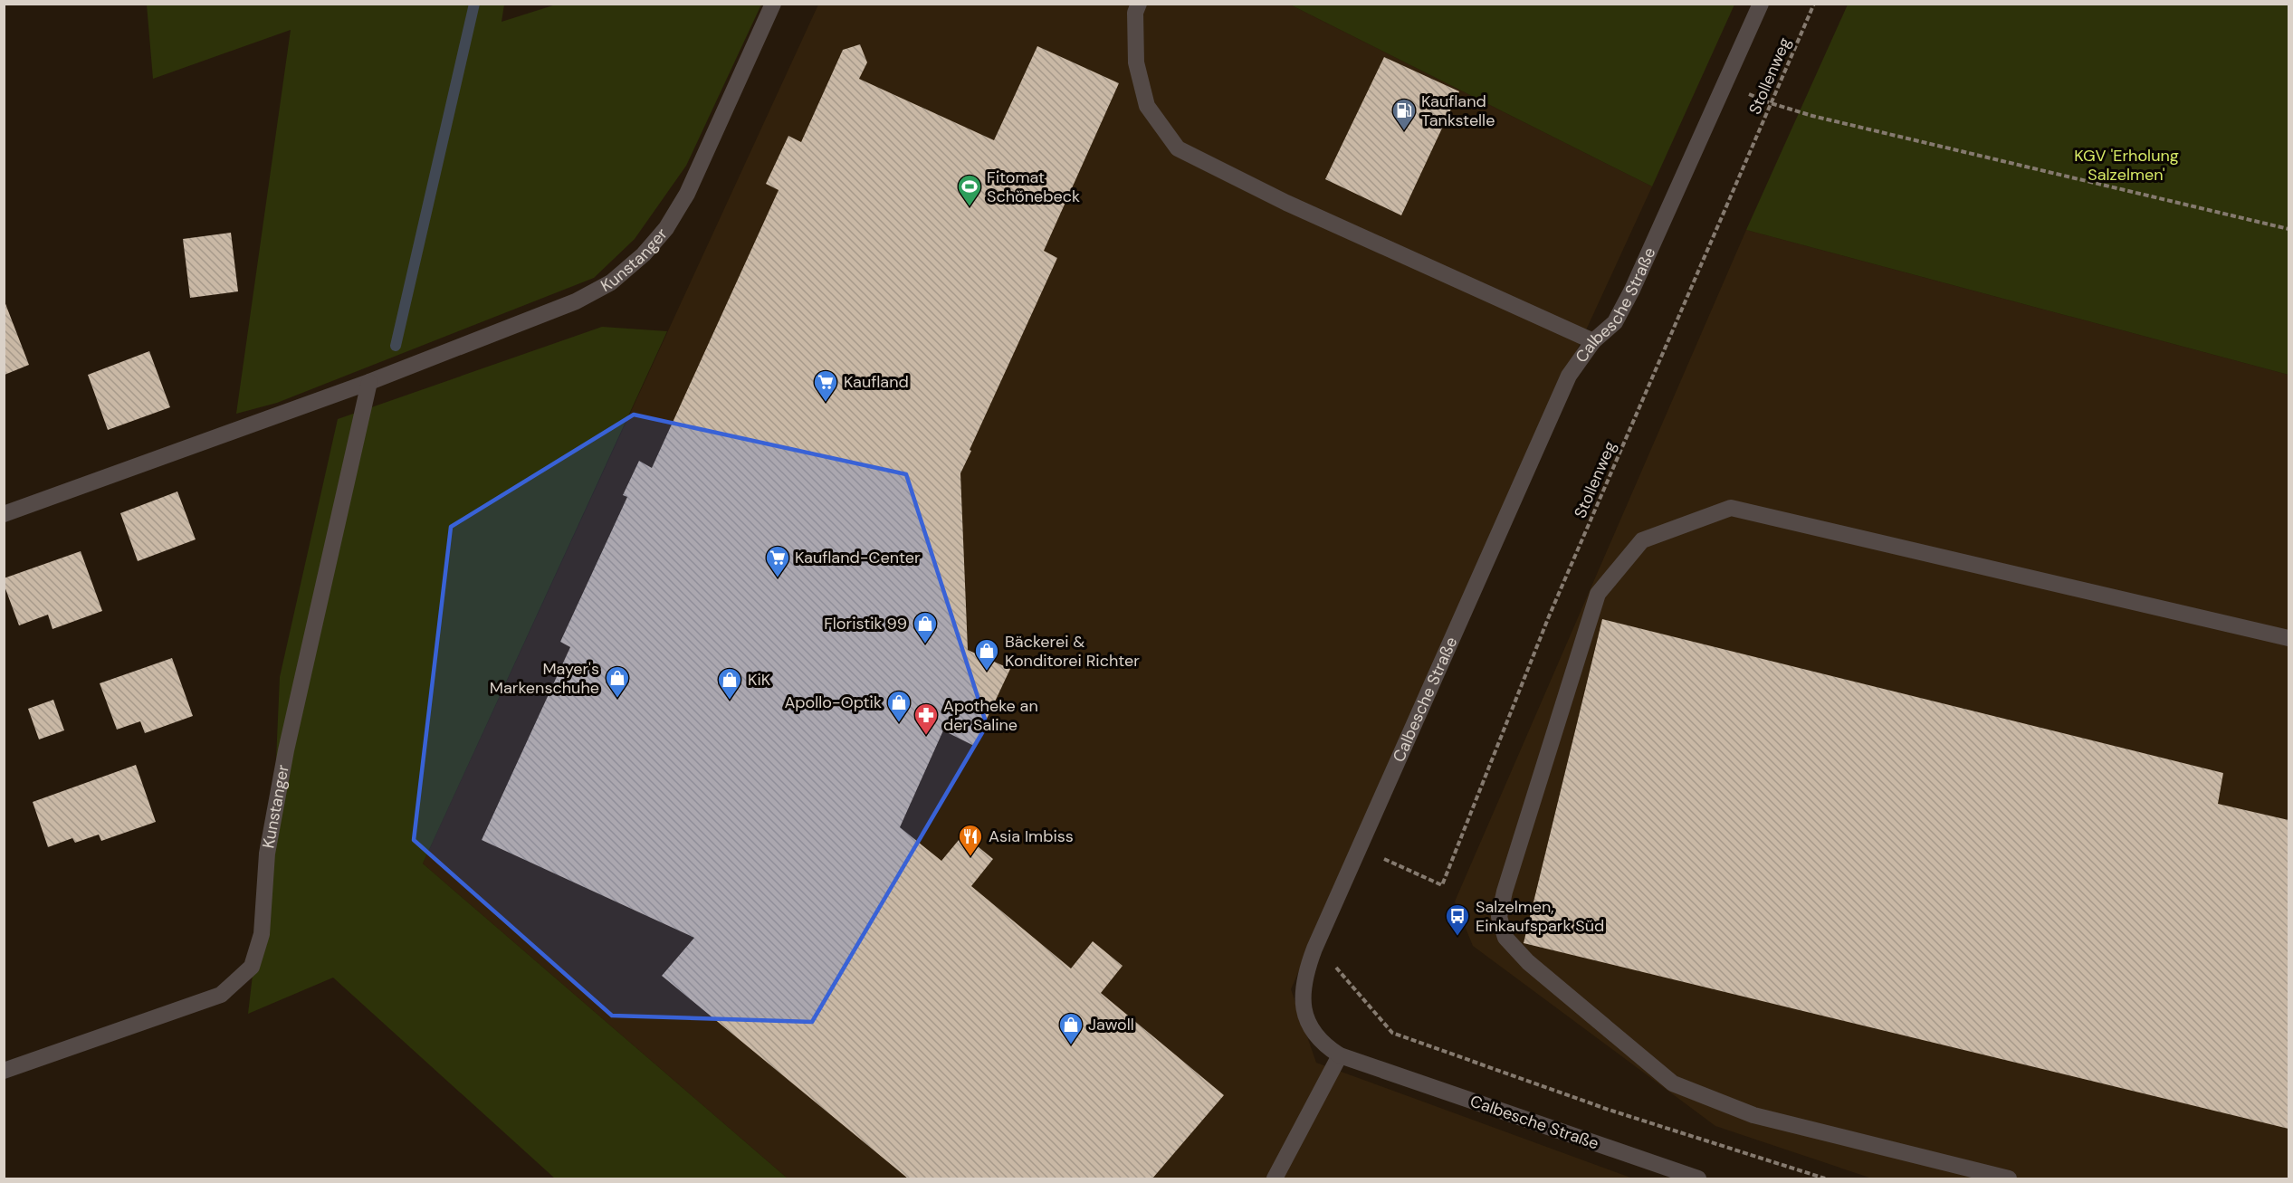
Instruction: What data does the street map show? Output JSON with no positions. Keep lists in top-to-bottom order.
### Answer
{
  "streets": {
    "street": ["Kunstanger", "Calbesche Straße"],
    "path": ["Stollenweg"]
  },
  "crossings": [
    ["Stollenweg", "Calbesche Straße"]
  ],
  "parks": ["KGV 'Erholung Salzelmen'"],
  "places": {
    "fuel station": ["Kaufland Tankstelle"],
    "sports": ["Fitomat Schönebeck"],
    "supermarket": ["Kaufland", "Kaufland-Center"],
    "shop": [
      "Floristik 99",
      "Bäckerei & Konditorei Richter",
      "Mayer's Markenschuhe",
      "KiK",
      "Apollo-Optik",
      "Jawoll"
    ],
    "pharmacy": ["Apotheke an der Saline"],
    "restaurant": ["Asia Imbiss"],
    "bus stop": ["Salzelmen, Einkaufspark Süd"]
  }
}
